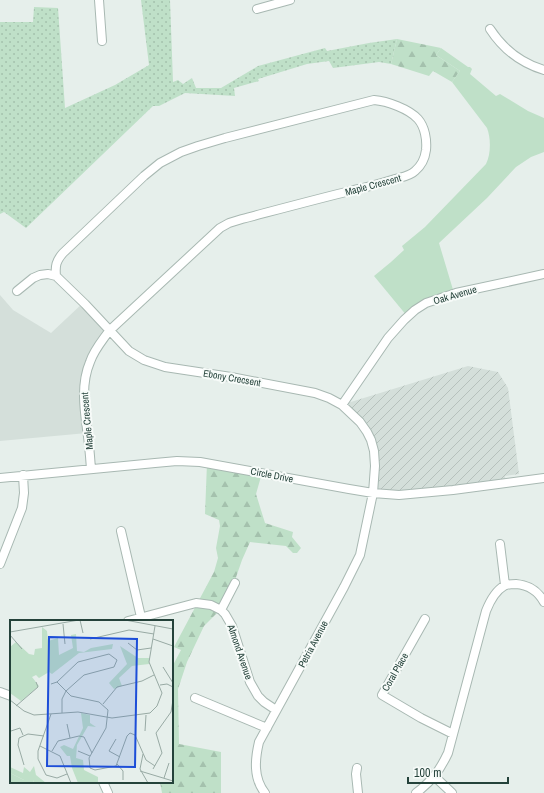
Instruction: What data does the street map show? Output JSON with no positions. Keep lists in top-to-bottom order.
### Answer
{
  "streets": {
    "street": [
      "Maple Crescent",
      "Oak Avenue",
      "Ebony Crecsent",
      "Circle Drive",
      "Petria Avenue",
      "Almond Avenue",
      "Coral Place"
    ]
  },
  "crossings": [
    ["Maple Crescent", "Ebony Crecsent"],
    ["Maple Crescent", "Circle Drive"],
    ["Oak Avenue", "Ebony Crecsent"],
    ["Ebony Crecsent", "Circle Drive"],
    ["Ebony Crecsent", "Petria Avenue"],
    ["Circle Drive", "Petria Avenue"],
    ["Petria Avenue", "Almond Avenue"]
  ],
  "scale_bar": "100 m"
}
